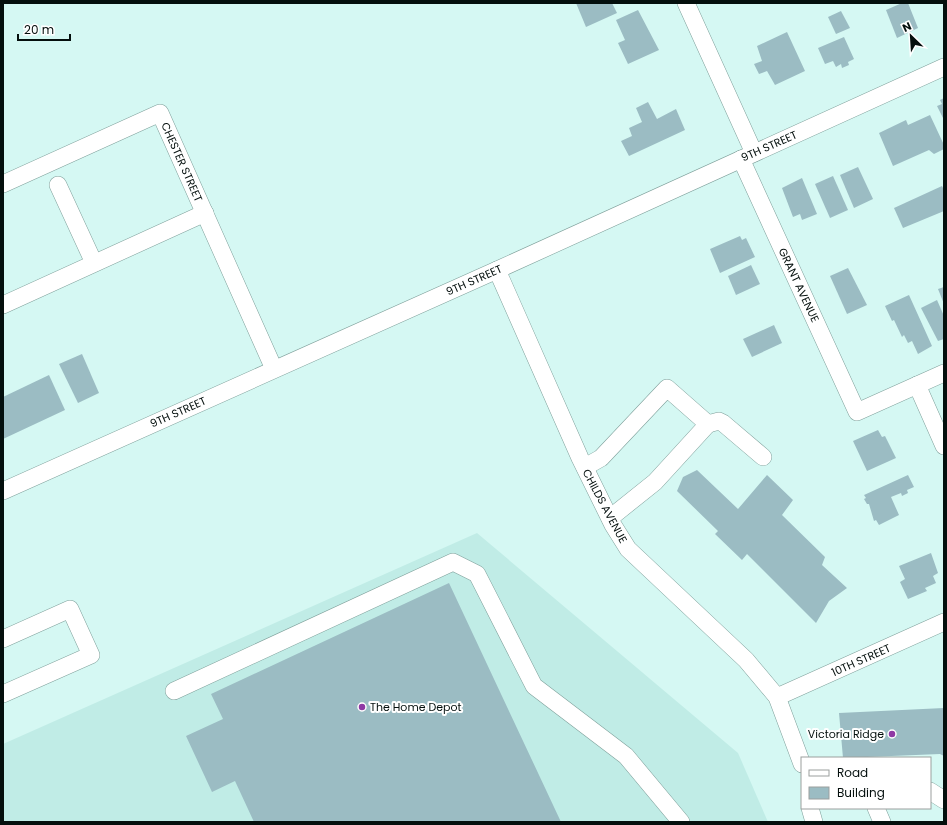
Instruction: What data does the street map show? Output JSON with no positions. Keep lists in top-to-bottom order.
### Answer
{
  "streets": {
    "street": [
      "9TH STREET",
      "CHESTER STREET",
      "GRANT AVENUE",
      "CHILDS AVENUE",
      "10TH STREET"
    ]
  },
  "crossings": [
    ["9TH STREET", "CHESTER STREET"],
    ["9TH STREET", "GRANT AVENUE"],
    ["9TH STREET", "CHILDS AVENUE"],
    ["CHILDS AVENUE", "10TH STREET"]
  ],
  "places": ["The Home Depot", "Victoria Ridge"],
  "legend": ["Road", "Building"],
  "scale_bar": "20 m",
  "north": "top left"
}
